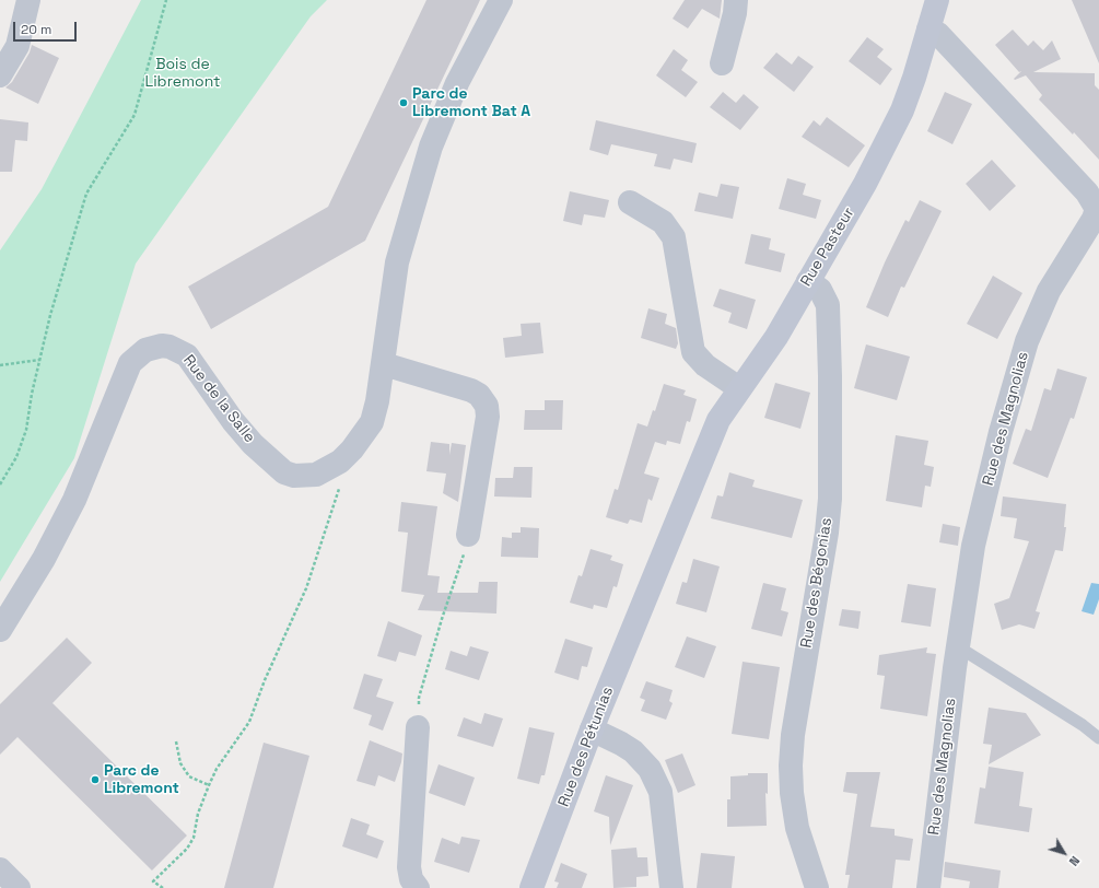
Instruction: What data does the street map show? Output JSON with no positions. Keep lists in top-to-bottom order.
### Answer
{
  "streets": {
    "street": [
      "Rue Pasteur",
      "Rue de la Salle",
      "Rue des Magnolias",
      "Rue des Bégonias",
      "Rue des Pétunias"
    ]
  },
  "crossings": [
    ["Rue Pasteur", "Rue des Magnolias"],
    ["Rue Pasteur", "Rue des Bégonias"],
    ["Rue Pasteur", "Rue des Pétunias"]
  ],
  "parks": ["Bois de Libremont"],
  "places": ["Parc de Libremont Bat A", "Parc de Libremont"],
  "scale_bar": "20 m",
  "north": "bottom right"
}
